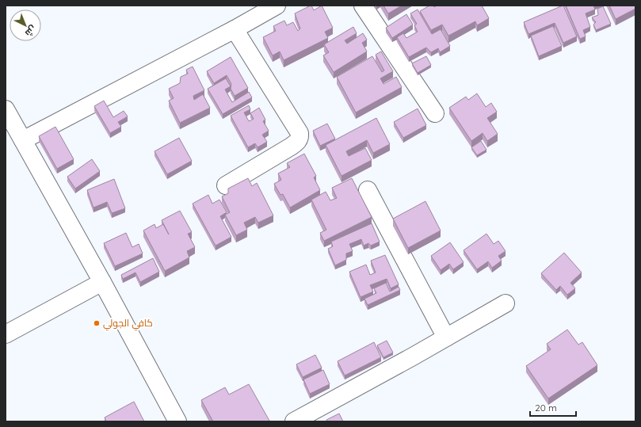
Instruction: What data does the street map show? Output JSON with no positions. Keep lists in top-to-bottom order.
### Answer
{
  "places": ["كافي الجولي"],
  "scale_bar": "20 m",
  "north": "bottom right"
}
